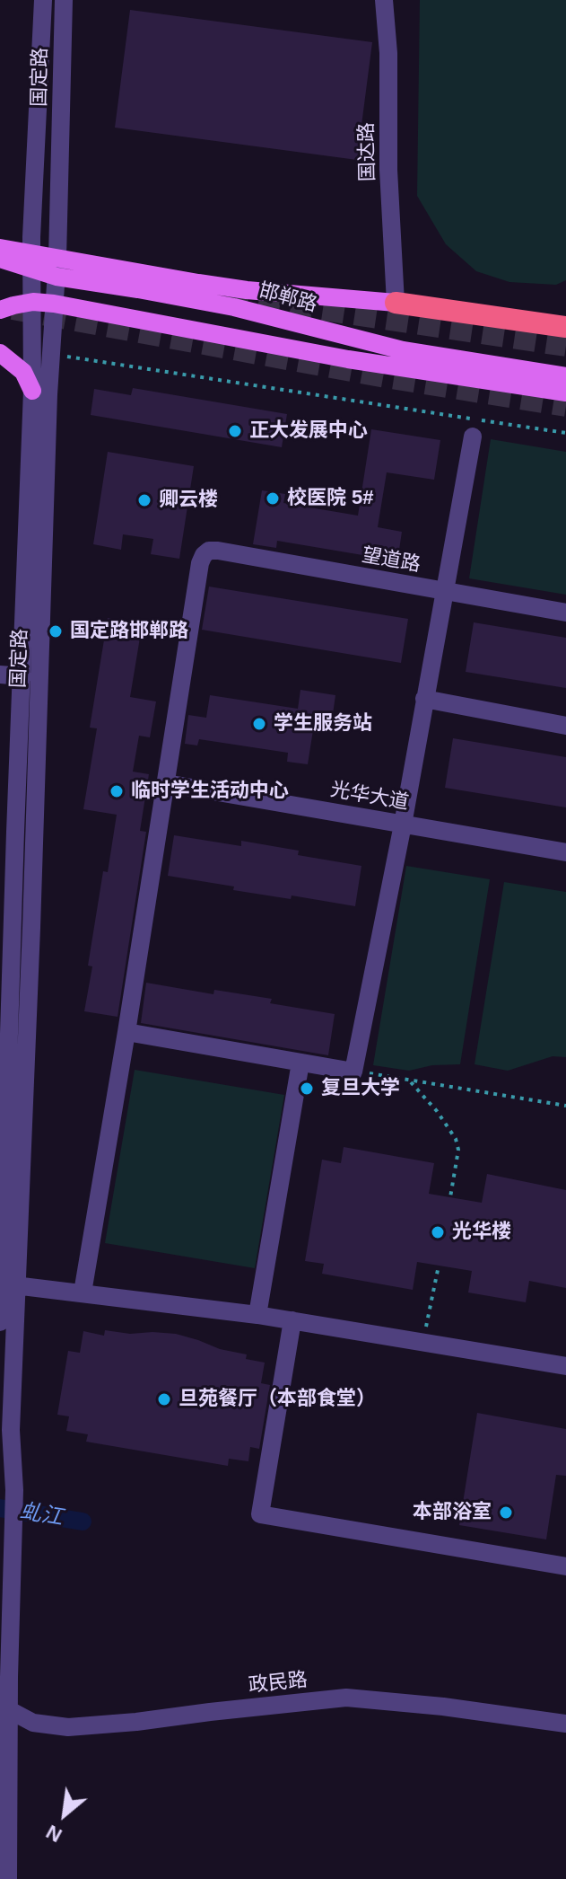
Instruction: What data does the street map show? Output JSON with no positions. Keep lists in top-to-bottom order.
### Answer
{
  "streets": {
    "main road": ["邯郸路"],
    "street": [
      "国定路",
      "国达路",
      "望道路",
      "光华大道",
      "政民路"
    ]
  },
  "crossings": [
    ["国定路", "邯郸路"],
    ["国定路", "政民路"],
    ["国达路", "邯郸路"],
    ["望道路", "光华大道"]
  ],
  "water": ["虬江"],
  "places": [
    "正大发展中心",
    "校医院 5#",
    "卿云楼",
    "国定路邯郸路",
    "学生服务站",
    "临时学生活动中心",
    "复旦大学",
    "光华楼",
    "旦苑餐厅（本部食堂）",
    "本部浴室"
  ],
  "north": "bottom left"
}
